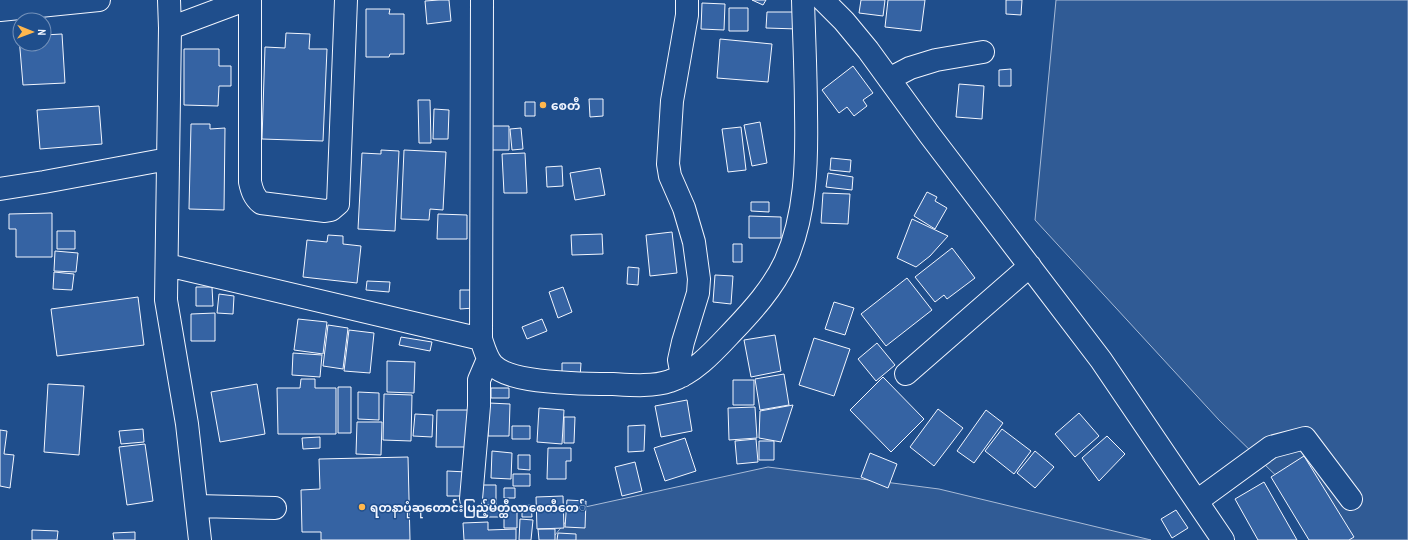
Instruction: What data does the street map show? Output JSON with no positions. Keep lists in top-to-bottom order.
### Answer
{
  "places": ["စေတီ", "ရတနာပုံဆုတောင်းပြည့်မိတ္ထီလာစေတီတေ်"],
  "north": "right"
}
